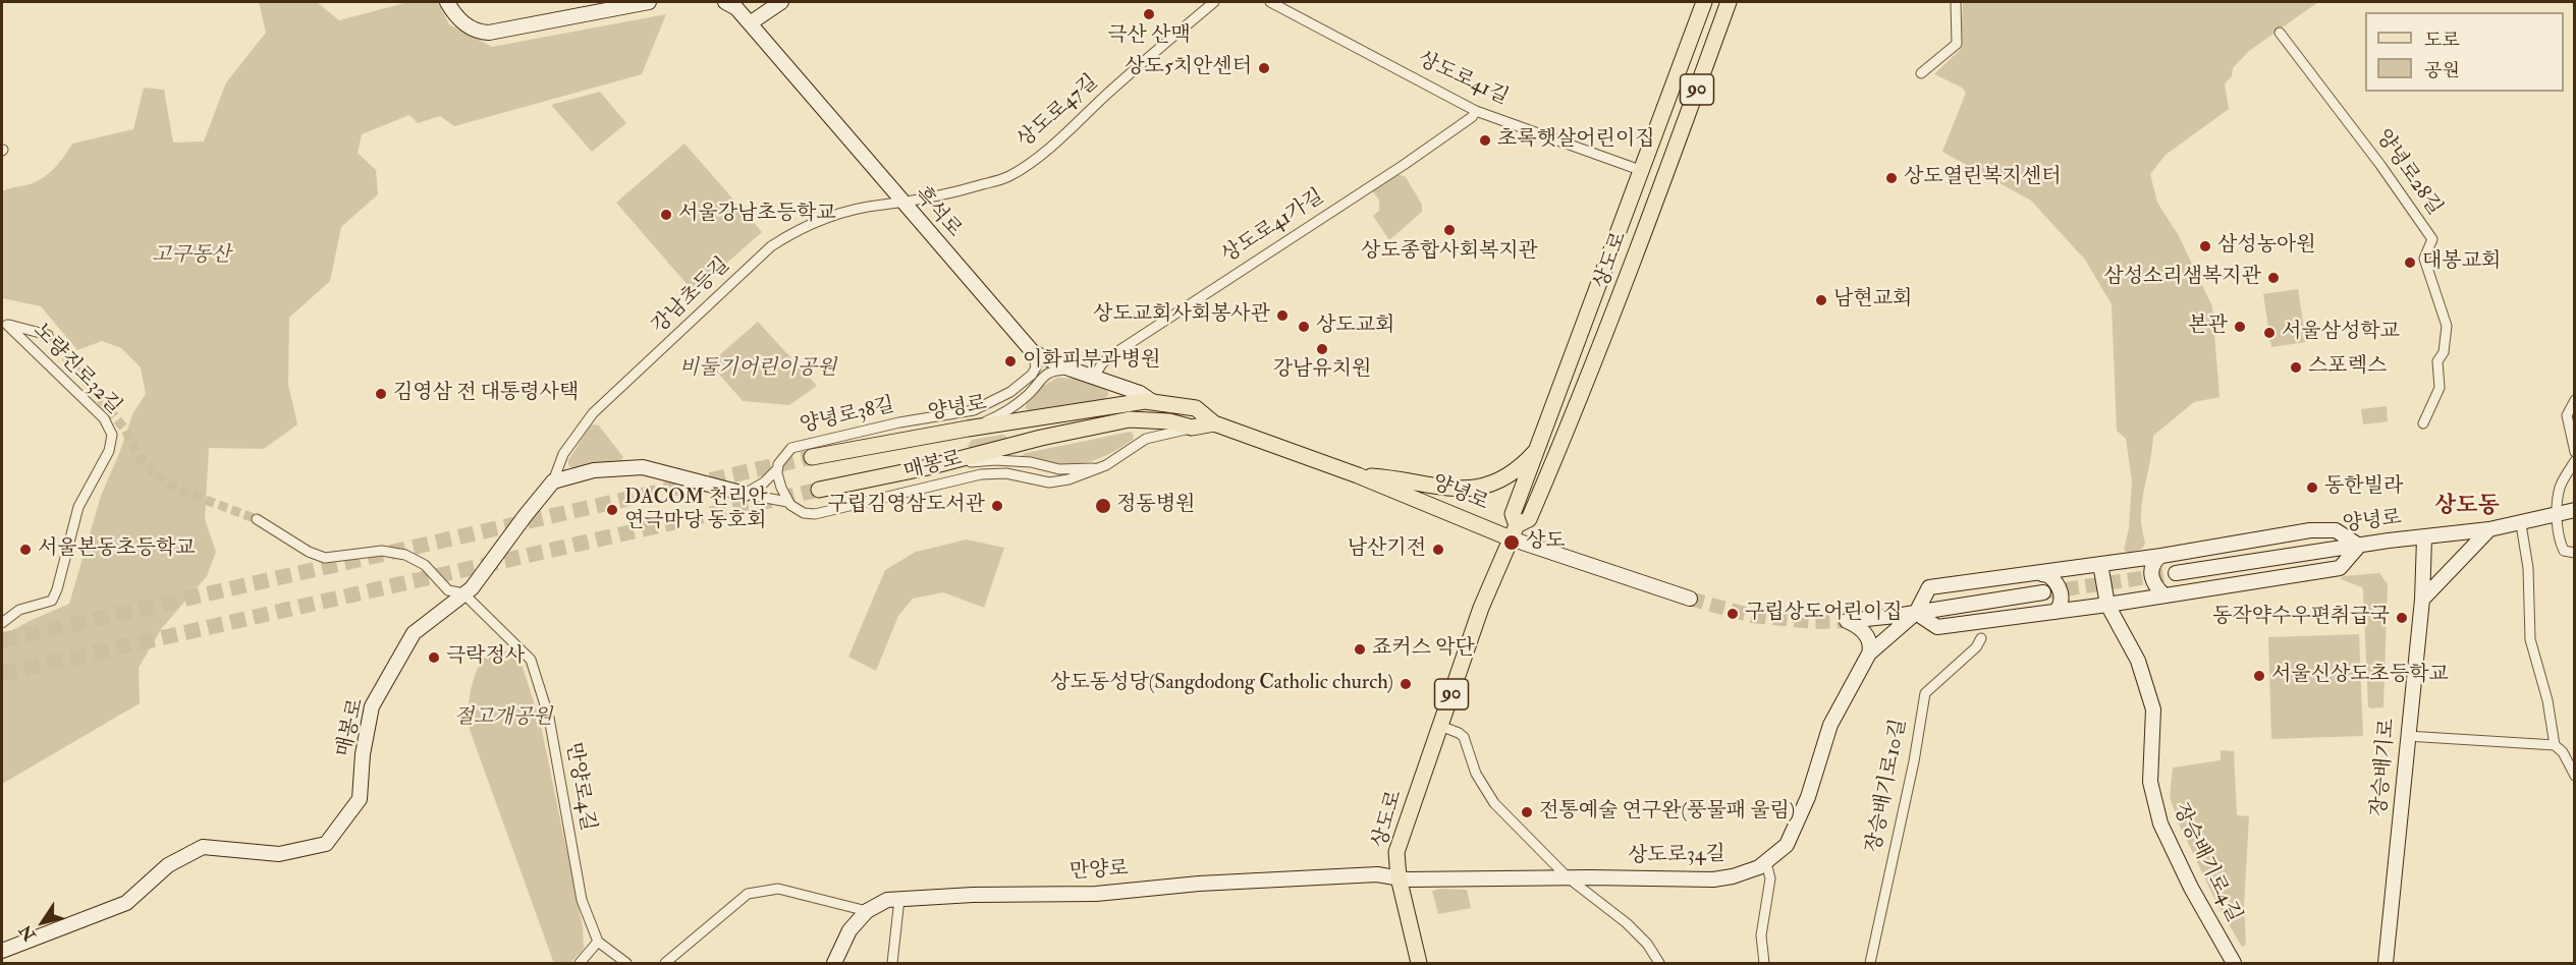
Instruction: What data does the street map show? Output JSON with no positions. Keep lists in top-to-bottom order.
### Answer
{
  "streets": {
    "main road": ["90", "상도로", "양녕로"],
    "street": [
      "상도로41길",
      "상도로47길",
      "양녕로28길",
      "흑석로",
      "상도로41가길",
      "강남초등길",
      "노량진로32길",
      "양녕로38길",
      "매봉로",
      "장승배기로",
      "장승배기로10길",
      "만양로4길",
      "상도로34길",
      "장승배기로4길",
      "만양로"
    ]
  },
  "crossings": [
    ["상도로41길", "상도로41가길"],
    ["상도로41길", "상도로"],
    ["상도로47길", "흑석로"],
    ["상도로47길", "강남초등길"],
    ["흑석로", "상도로41가길"],
    ["흑석로", "강남초등길"],
    ["흑석로", "양녕로"],
    ["상도로", "양녕로"],
    ["상도로", "상도로34길"],
    ["상도로", "만양로"],
    ["강남초등길", "매봉로"],
    ["양녕로", "장승배기로"],
    ["양녕로38길", "매봉로"],
    ["매봉로", "만양로4길"],
    ["상도로34길", "만양로"]
  ],
  "districts": ["상도동"],
  "parks": ["고구동산", "비둘기어린이공원", "절고개공원"],
  "places": [
    "극산 산맥",
    "상도5치안센터",
    "초록햇살어린이집",
    "상도열린복지센터",
    "서울강남초등학교",
    "상도종합사회복지관",
    "삼성농아원",
    "대봉교회",
    "삼성소리샘복지관",
    "남현교회",
    "상도교회사회봉사관",
    "상도교회",
    "본관",
    "서울삼성학교",
    "강남유치원",
    "이화피부과병원",
    "스포렉스",
    "김영삼 전 대통령사택",
    "동한빌라",
    "구립김영삼도서관",
    "정동병원",
    "DACOM 천리안 연극마당 동호회",
    "상도",
    "서울본동초등학교",
    "남산기전",
    "구립상도어린이집",
    "동작약수우편취급국",
    "죠커스 악단",
    "극락정사",
    "서울신상도초등학교",
    "상도동성당(Sangdodong Catholic church)",
    "전통예술 연구완(풍물패 울림)"
  ],
  "legend": ["도로", "공원"],
  "north": "bottom left"
}
